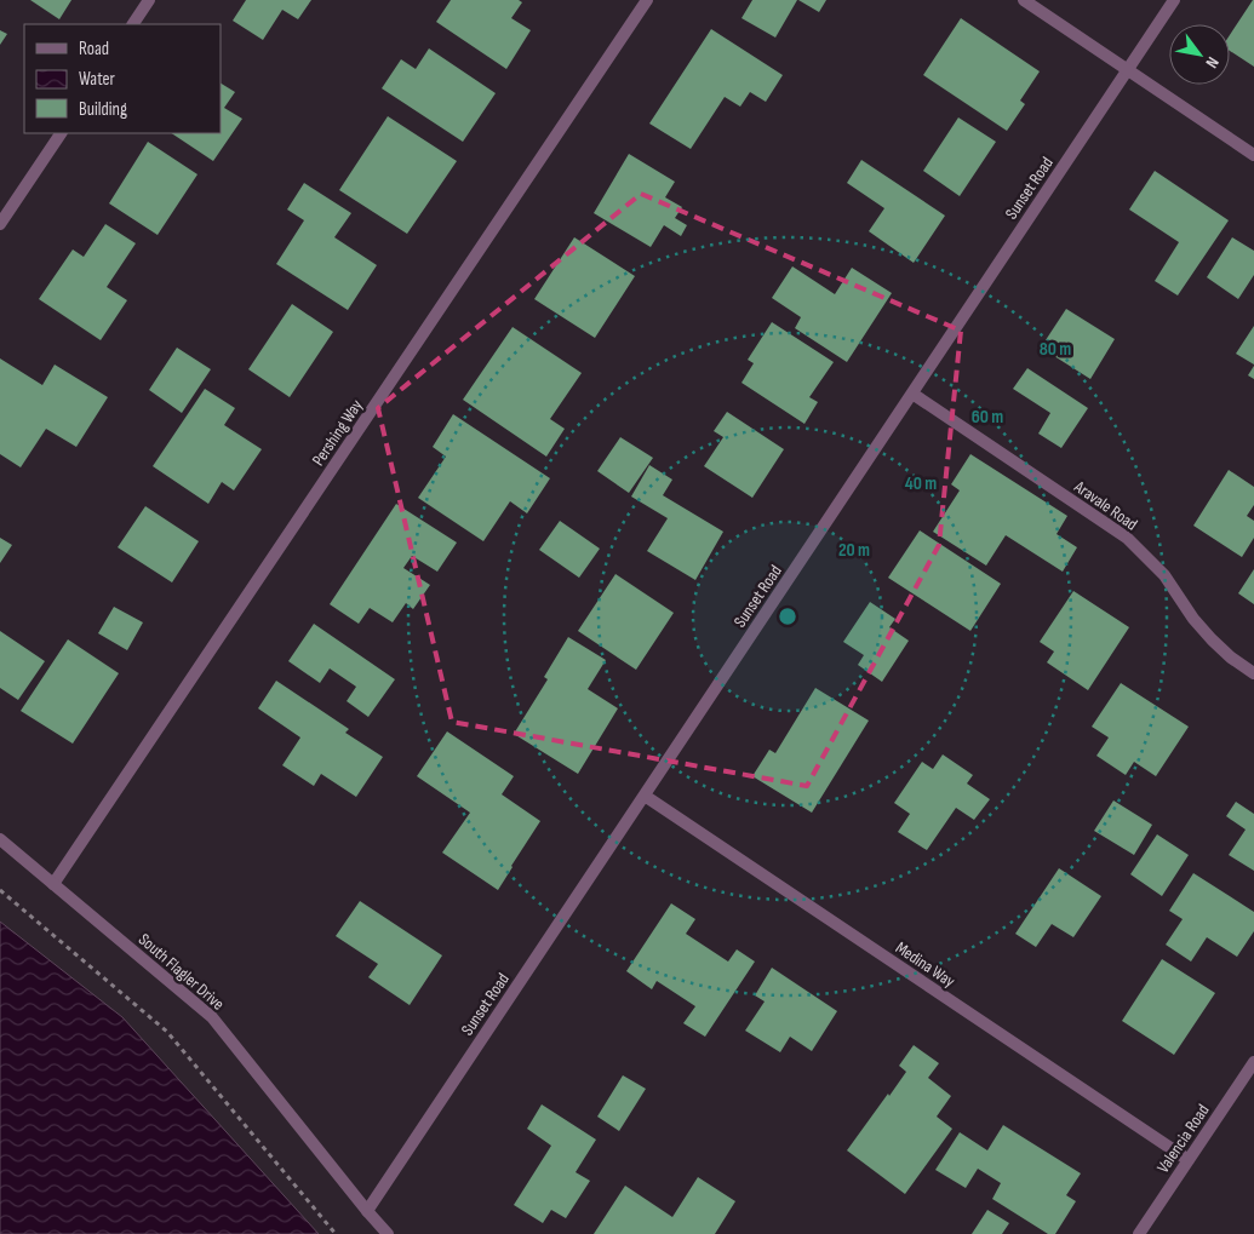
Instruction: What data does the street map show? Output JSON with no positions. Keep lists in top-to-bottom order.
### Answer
{
  "streets": {
    "street": [
      "Sunset Road",
      "Pershing Way",
      "Aravale Road",
      "Medina Way",
      "South Flagler Drive",
      "Valencia Road"
    ]
  },
  "crossings": [
    ["Sunset Road", "Aravale Road"],
    ["Sunset Road", "Medina Way"],
    ["Sunset Road", "South Flagler Drive"],
    ["Pershing Way", "South Flagler Drive"],
    ["Medina Way", "Valencia Road"]
  ],
  "legend": ["Road", "Water", "Building"],
  "north": "bottom right",
  "rings": [
    "80 m",
    "60 m",
    "40 m",
    "20 m"
  ]
}
